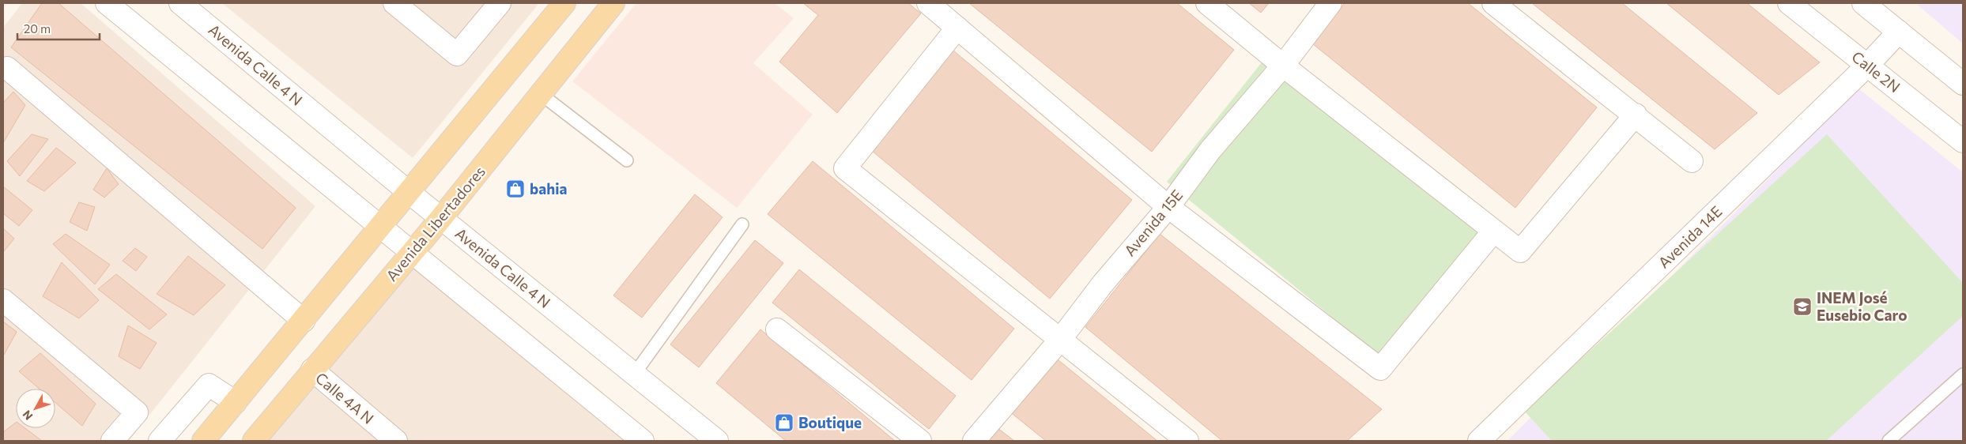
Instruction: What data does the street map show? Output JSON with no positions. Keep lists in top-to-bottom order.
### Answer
{
  "streets": {
    "main road": ["Avenida Libertadores"],
    "street": [
      "Avenida Calle 4 N",
      "Calle 2N",
      "Avenida 15E",
      "Avenida 14E",
      "Calle 4A N"
    ]
  },
  "crossings": [
    ["Avenida Calle 4 N", "Avenida Libertadores"],
    ["Calle 2N", "Avenida 14E"],
    ["Avenida Libertadores", "Calle 4A N"]
  ],
  "places": {
    "shop": ["bahia", "Boutique"],
    "school or university": ["INEM José Eusebio Caro"]
  },
  "scale_bar": "20 m",
  "north": "bottom left"
}
